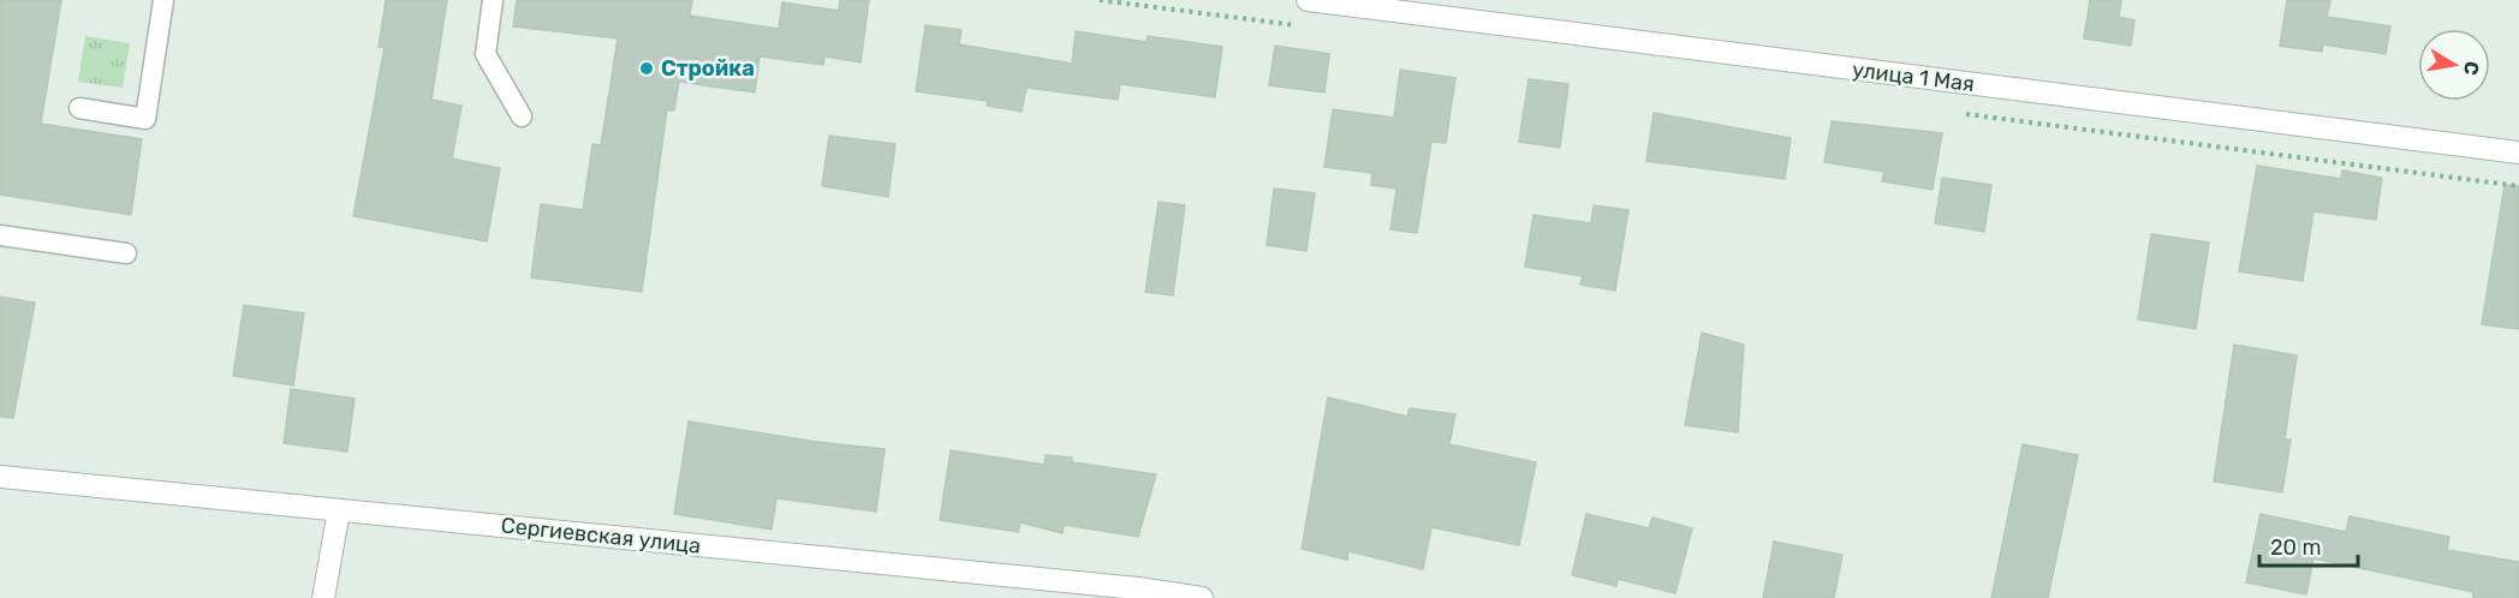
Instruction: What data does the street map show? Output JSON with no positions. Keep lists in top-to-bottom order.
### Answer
{
  "streets": {
    "street": ["улица 1 Мая", "Сергиевская улица"]
  },
  "places": ["Стройка"],
  "scale_bar": "20 m",
  "north": "right"
}
